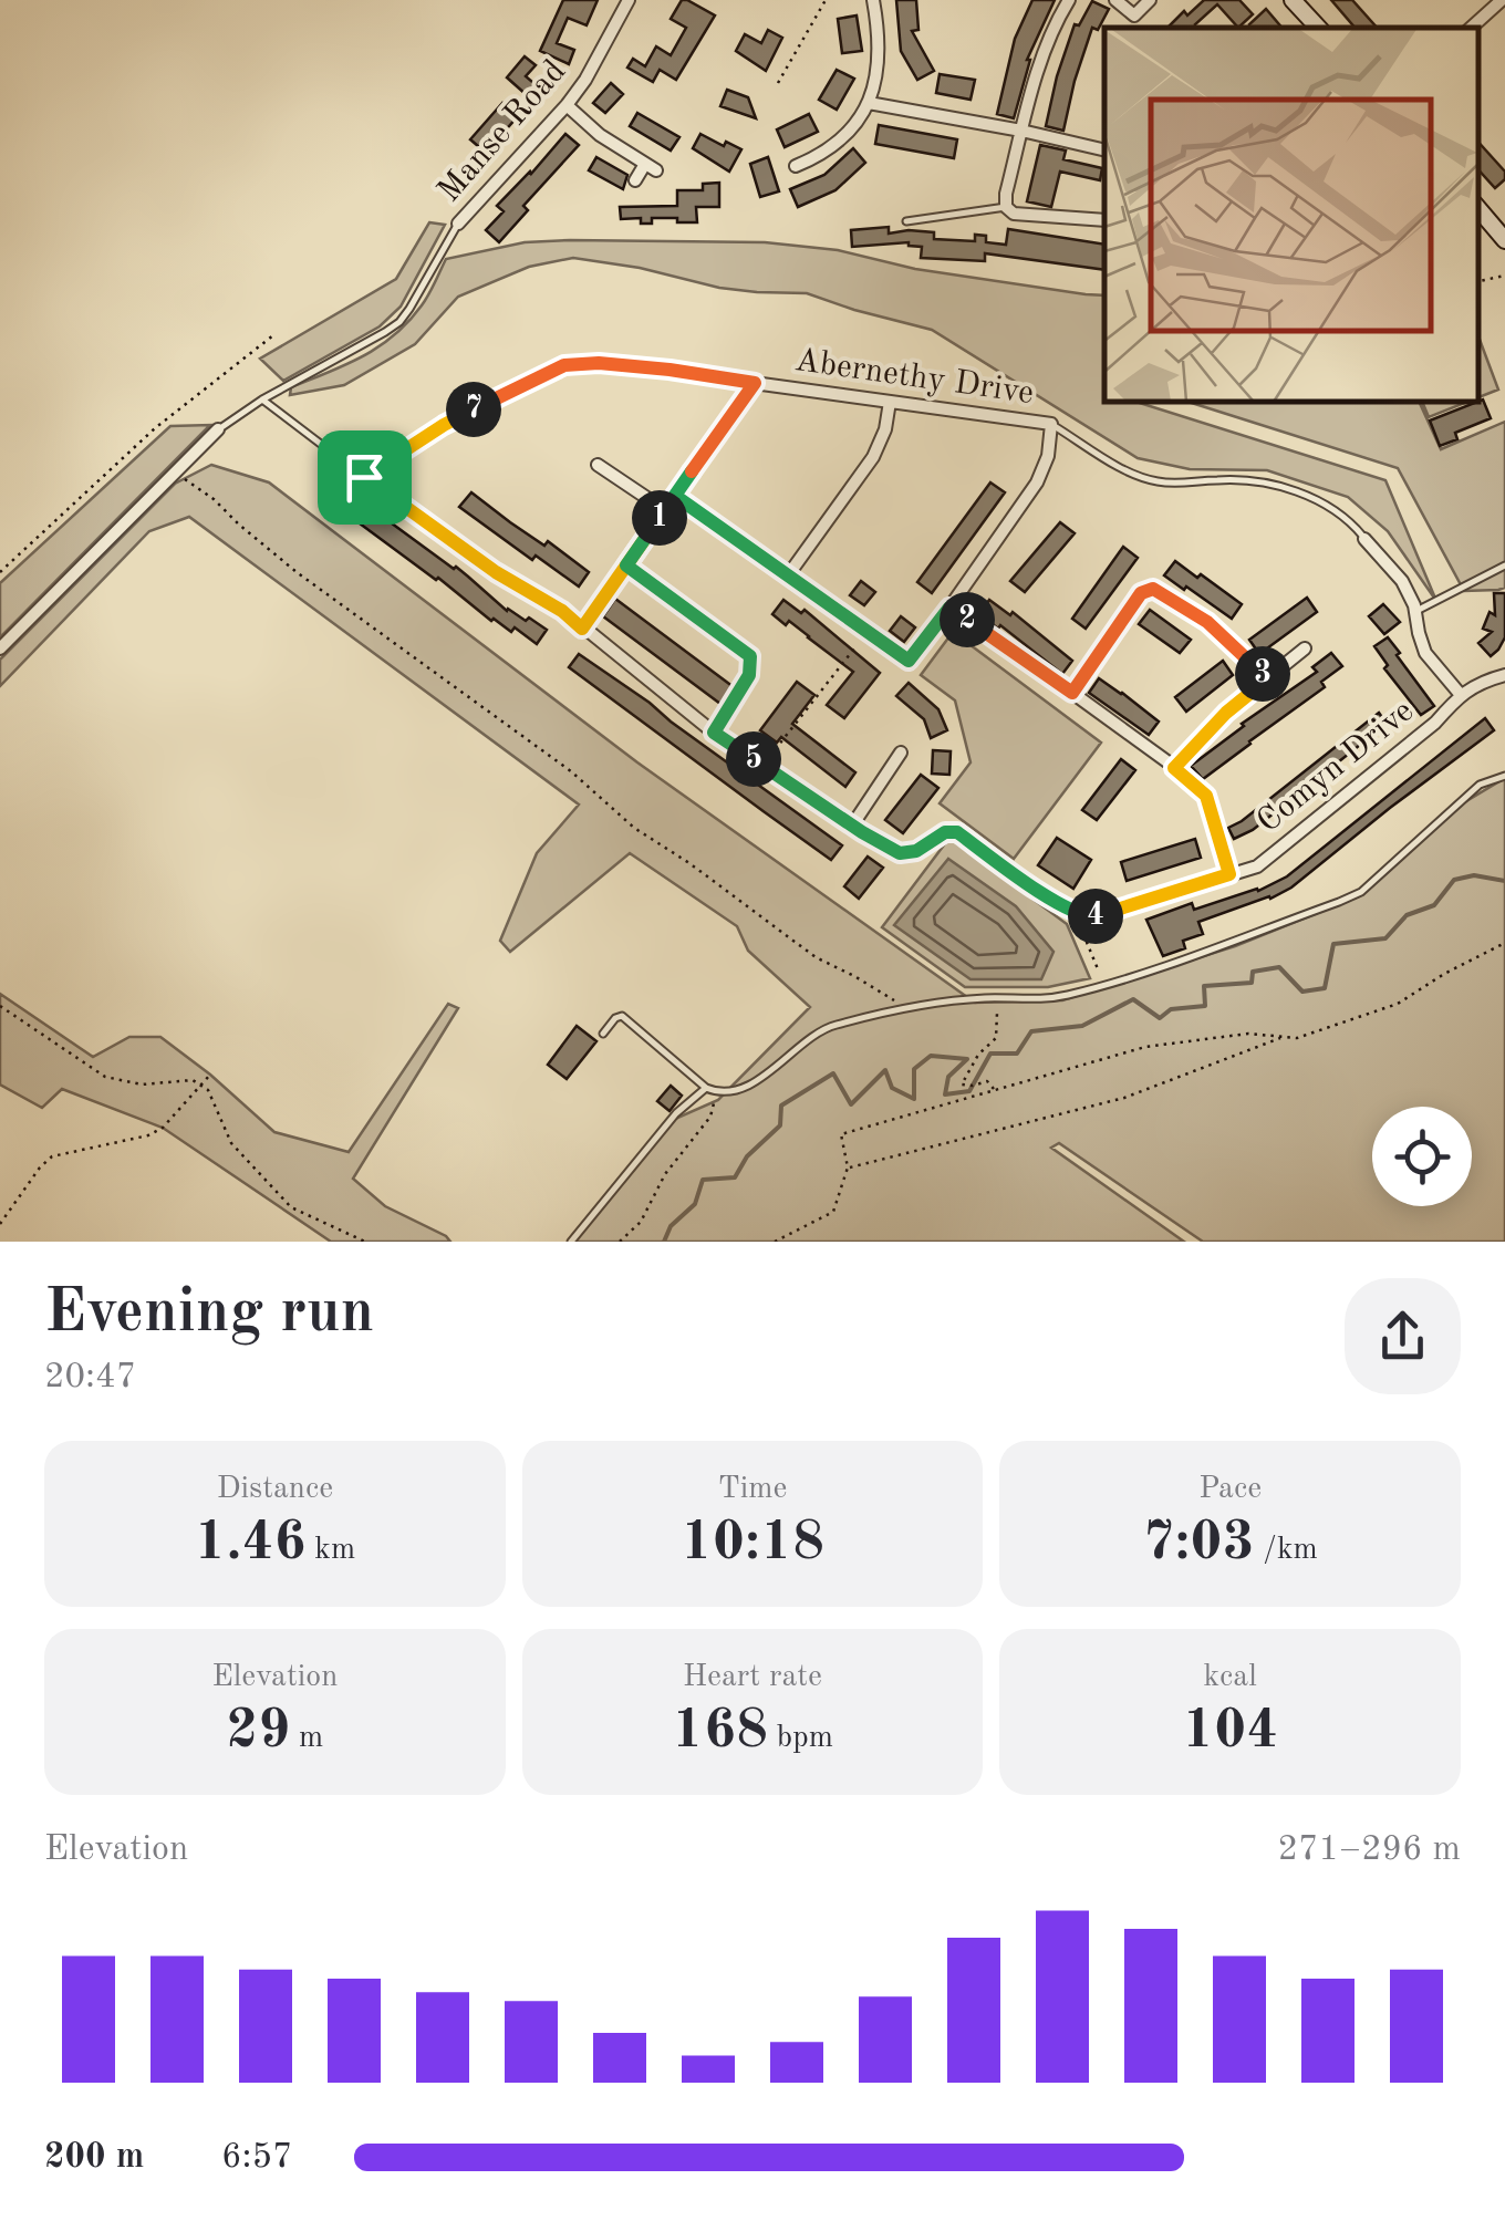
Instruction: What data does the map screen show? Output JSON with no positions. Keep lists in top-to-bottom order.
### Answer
{
  "streets": {
    "street": ["Manse Road", "Abernethy Drive", "Comyn Drive"]
  },
  "crossings": [
    ["Abernethy Drive", "Comyn Drive"]
  ],
  "page": {
    "pins": [
      "7",
      "1",
      "2",
      "3",
      "5",
      "4"
    ],
    "heading": ["Evening run", "20:47"],
    "stats": [
      ["Distance", "1.46 km"],
      ["Time", "10:18"],
      ["Pace", "7:03 /km"],
      ["Elevation", "29 m"],
      ["Heart rate", "168 bpm"],
      ["kcal", "104"]
    ],
    "chart": ["Elevation", "271–296 m"],
    "list": [
      {
        "name": "200 m",
        "note": "6:57"
      }
    ]
  }
}
